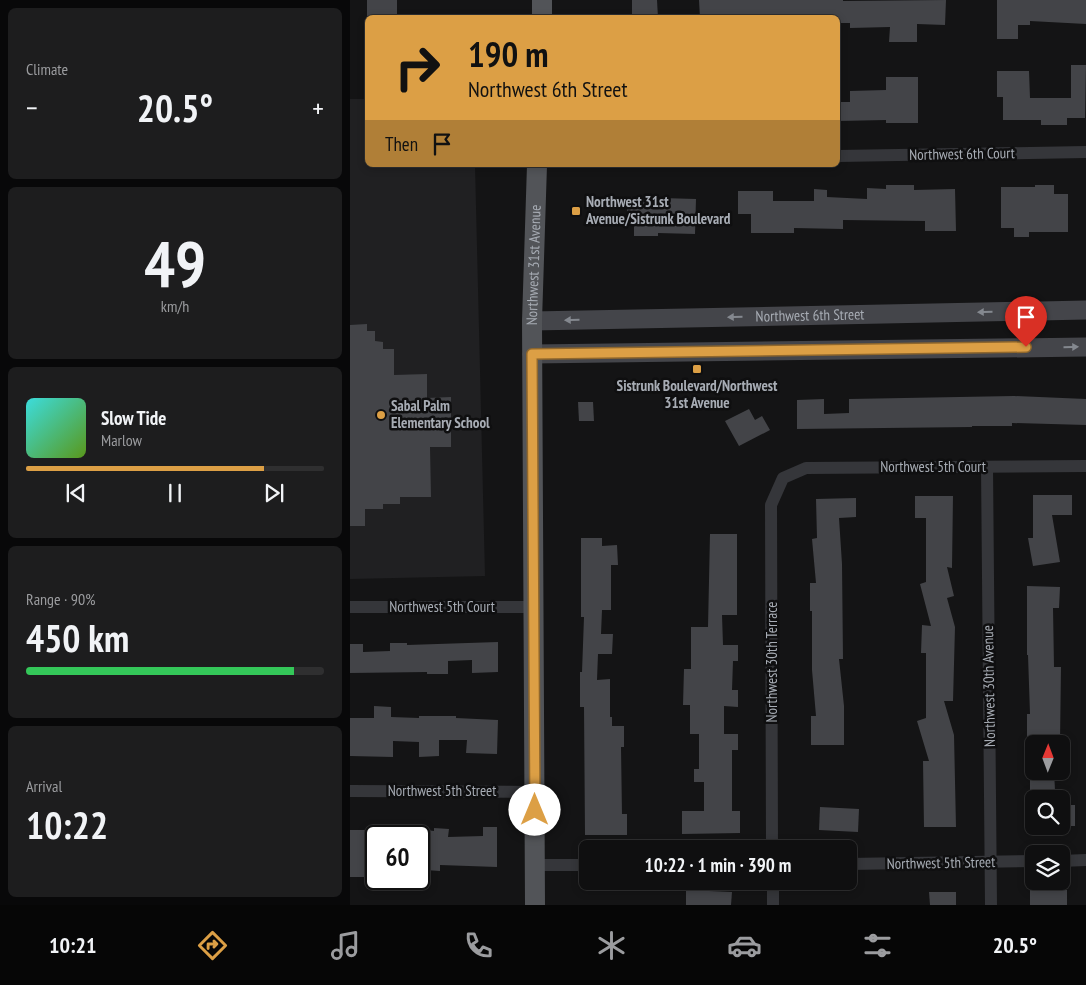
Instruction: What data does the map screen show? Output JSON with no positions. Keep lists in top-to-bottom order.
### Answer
{
  "streets": {
    "main road": ["Northwest 31st Avenue"],
    "street": [
      "Northwest 6th Court",
      "Northwest 6th Street",
      "Northwest 5th Court",
      "Northwest 30th Terrace",
      "Northwest 30th Avenue",
      "Northwest 5th Street"
    ]
  },
  "crossings": [
    ["Northwest 31st Avenue", "Northwest 6th Street"],
    ["Northwest 31st Avenue", "Northwest 5th Court"],
    ["Northwest 31st Avenue", "Northwest 5th Street"],
    ["Northwest 5th Court", "Northwest 30th Terrace"],
    ["Northwest 5th Court", "Northwest 30th Avenue"],
    ["Northwest 30th Avenue", "Northwest 5th Street"]
  ],
  "places": {
    "transit": ["Northwest 31st Avenue/Sistrunk Boulevard", "Sistrunk Boulevard/Northwest 31st Avenue"],
    "other": ["Sabal Palm Elementary School"]
  },
  "north": "top",
  "page": {
    "tile": [
      "Climate",
      ["49", "km/h"],
      ["Range · 90%", "450 km"],
      ["Arrival", "10:22"]
    ],
    "turn": ["190 m", "Northwest 6th Street"],
    "heat": ["−", "20.5°", "+"],
    "then": "Then",
    "song": ["Slow Tide", "Marlow"],
    "limit": "60",
    "trip": "10:22 · 1 min · 390 m",
    "tabs": ["10:21", "20.5°"]
  }
}
